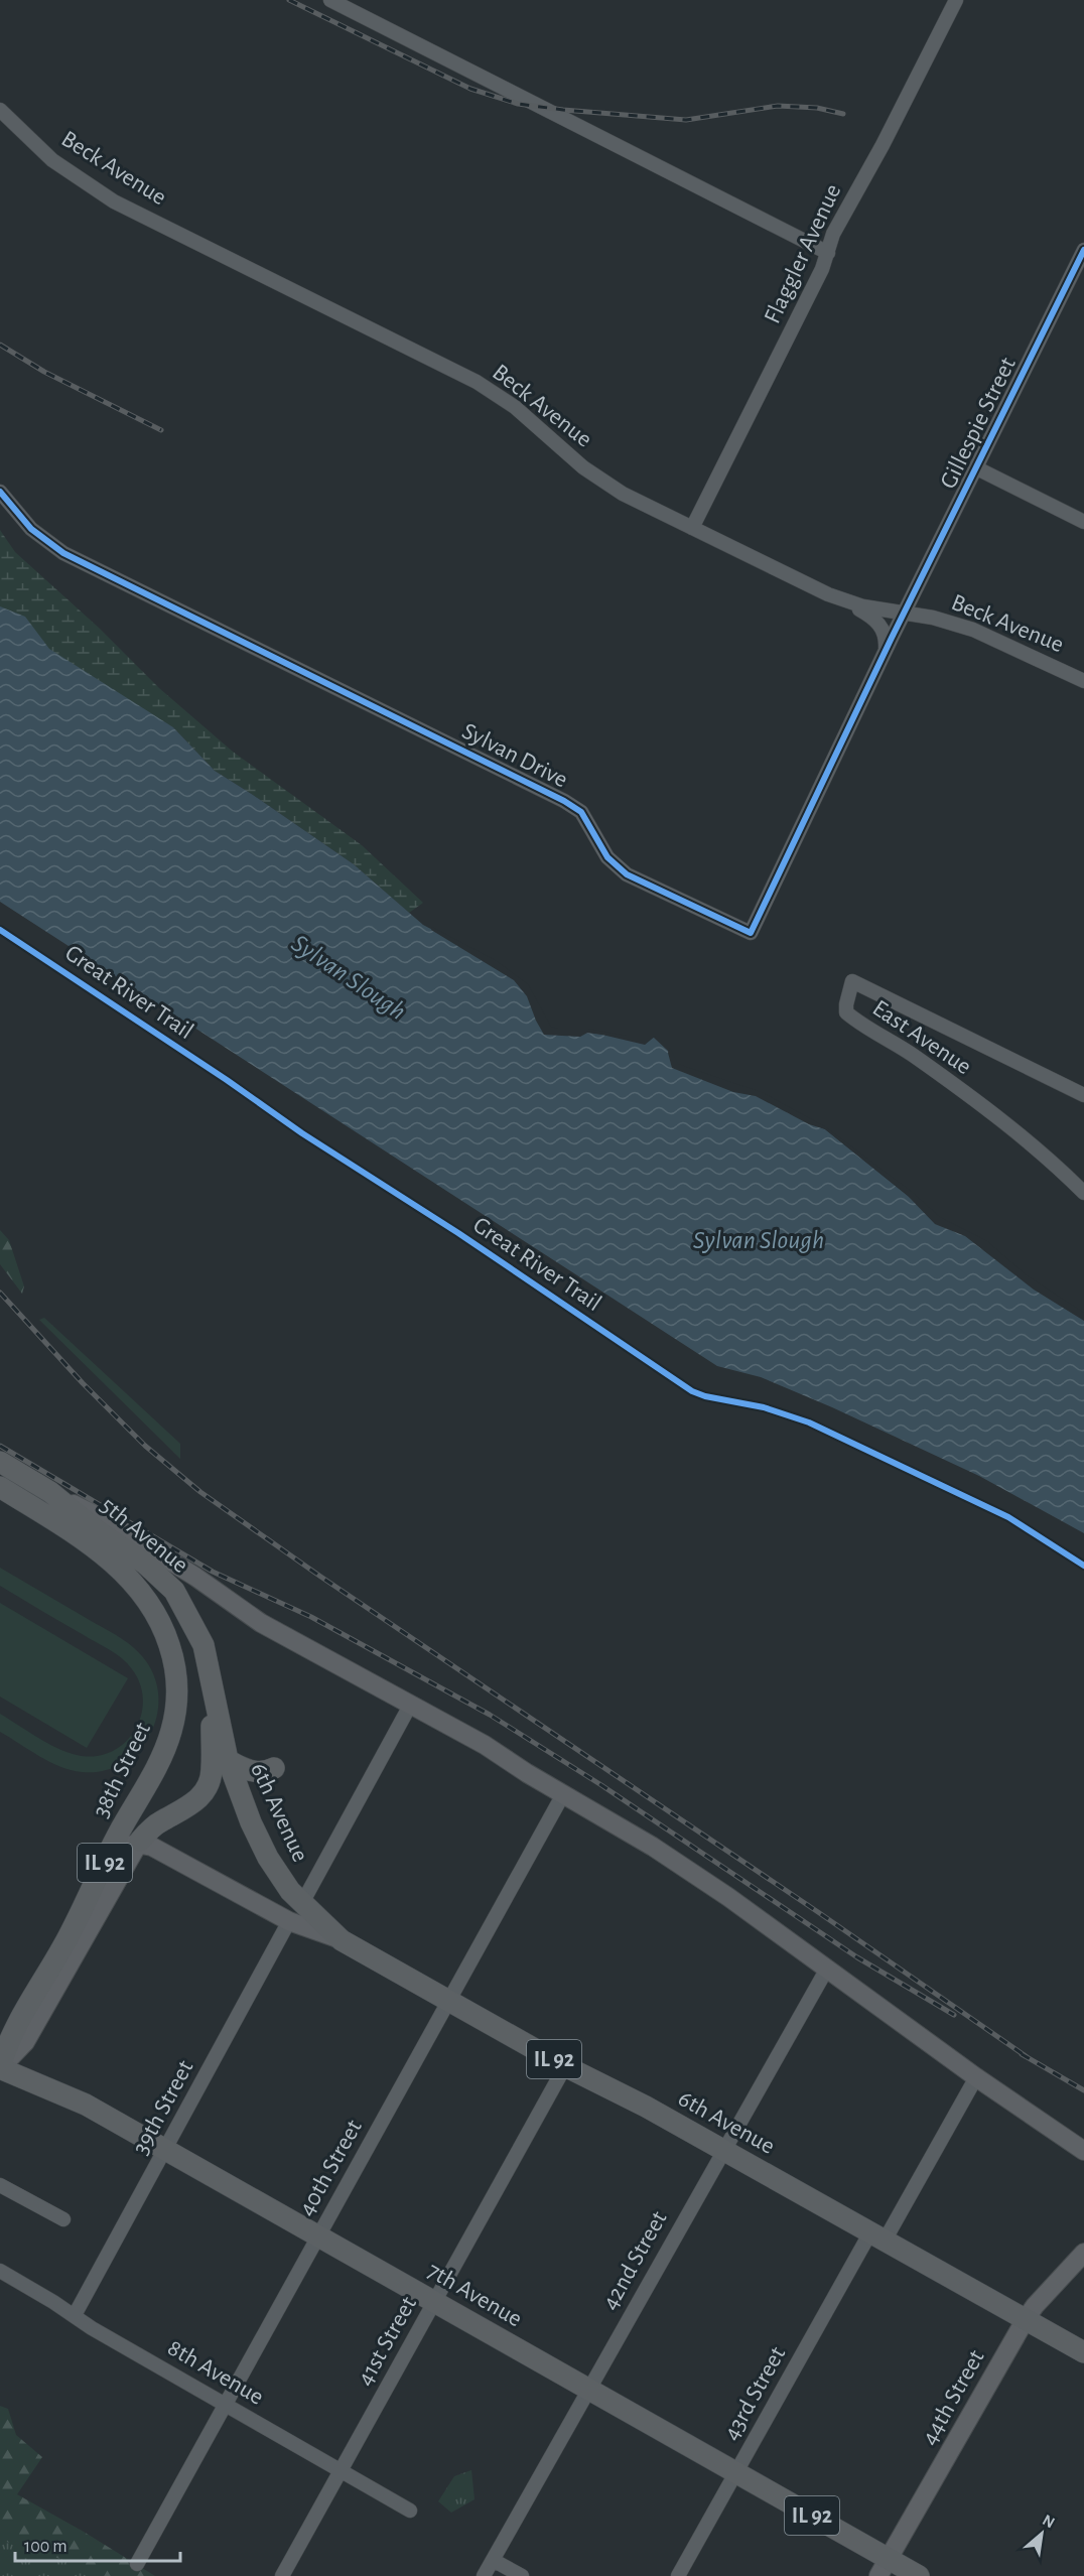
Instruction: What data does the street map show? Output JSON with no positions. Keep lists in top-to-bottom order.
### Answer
{
  "streets": {
    "main road": [
      "5th Avenue",
      "38th Street",
      "6th Avenue",
      "IL 92",
      "7th Avenue"
    ],
    "street": [
      "Beck Avenue",
      "Flaggler Avenue",
      "Gillespie Street",
      "Sylvan Drive",
      "East Avenue",
      "39th Street",
      "40th Street",
      "42nd Street",
      "41st Street",
      "8th Avenue",
      "43rd Street",
      "44th Street"
    ],
    "cycle path": ["Great River Trail"]
  },
  "crossings": [
    ["Beck Avenue", "Flaggler Avenue"],
    ["Beck Avenue", "Gillespie Street"],
    ["Beck Avenue", "Sylvan Drive"],
    ["Gillespie Street", "Sylvan Drive"],
    ["5th Avenue", "38th Street"],
    ["5th Avenue", "6th Avenue"],
    ["38th Street", "6th Avenue"],
    ["38th Street", "7th Avenue"],
    ["6th Avenue", "39th Street"],
    ["6th Avenue", "40th Street"],
    ["6th Avenue", "42nd Street"],
    ["6th Avenue", "41st Street"],
    ["6th Avenue", "43rd Street"],
    ["6th Avenue", "44th Street"],
    ["39th Street", "7th Avenue"],
    ["39th Street", "8th Avenue"],
    ["40th Street", "7th Avenue"],
    ["40th Street", "8th Avenue"],
    ["42nd Street", "7th Avenue"],
    ["7th Avenue", "41st Street"],
    ["7th Avenue", "43rd Street"],
    ["7th Avenue", "44th Street"],
    ["41st Street", "8th Avenue"]
  ],
  "water": ["Sylvan Slough"],
  "scale_bar": "100 m",
  "north": "top right"
}
